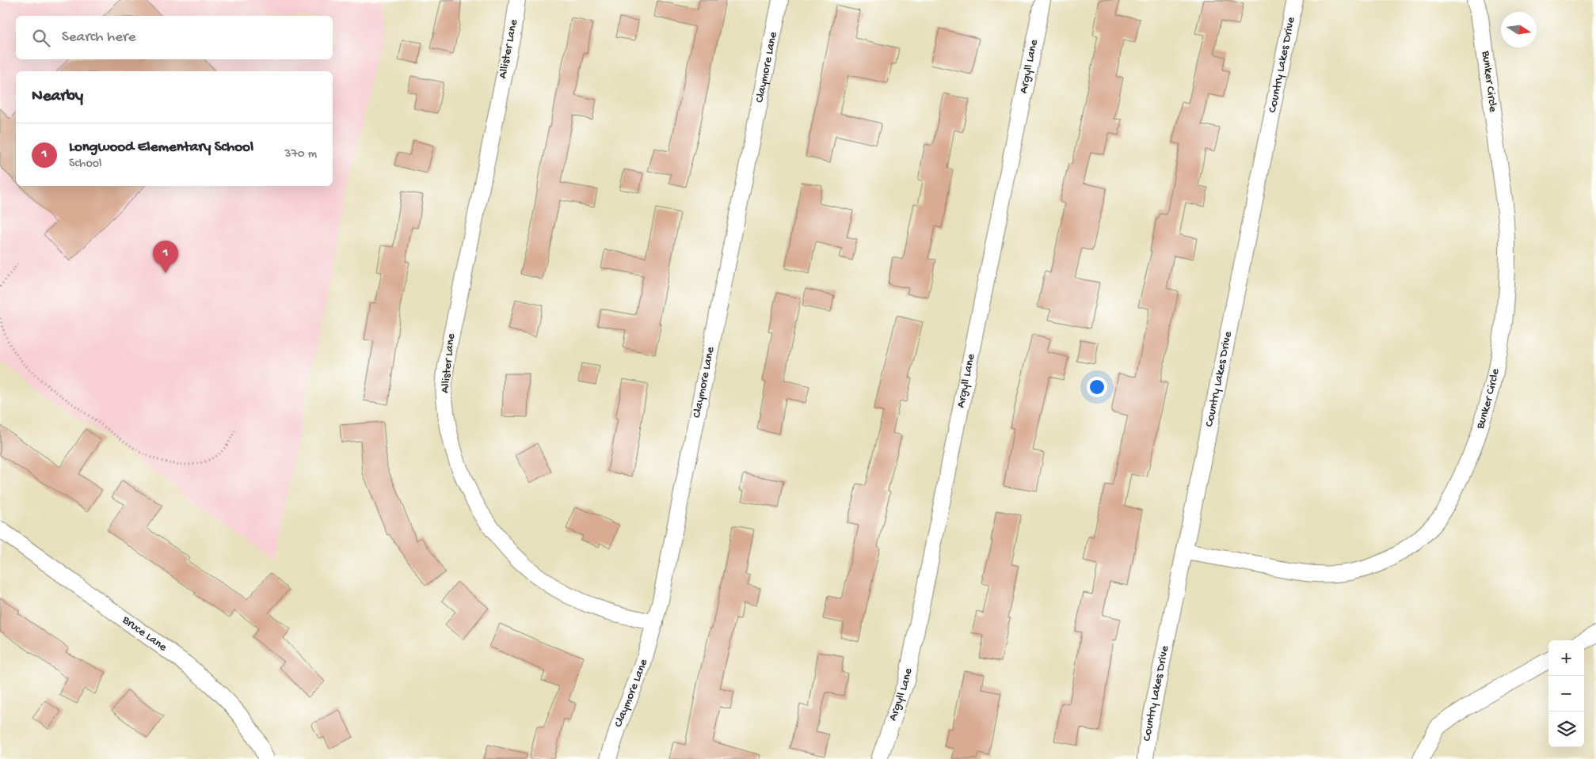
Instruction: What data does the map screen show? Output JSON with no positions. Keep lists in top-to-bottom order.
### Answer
{
  "streets": {
    "street": [
      "Allister Lane",
      "Country Lakes Drive",
      "Argyll Lane",
      "Claymore Lane",
      "Bunker Circle",
      "Bruce Lane"
    ]
  },
  "crossings": [
    ["Allister Lane", "Claymore Lane"],
    ["Country Lakes Drive", "Bunker Circle"]
  ],
  "north": "right",
  "page": {
    "search": "Search here",
    "heading": "Nearby",
    "list": [
      {
        "mark": "1",
        "name": "Longwood Elementary School",
        "note": "School",
        "value": "370 m"
      }
    ],
    "pins": "1",
    "map_buttons": ["+", "−"]
  }
}
